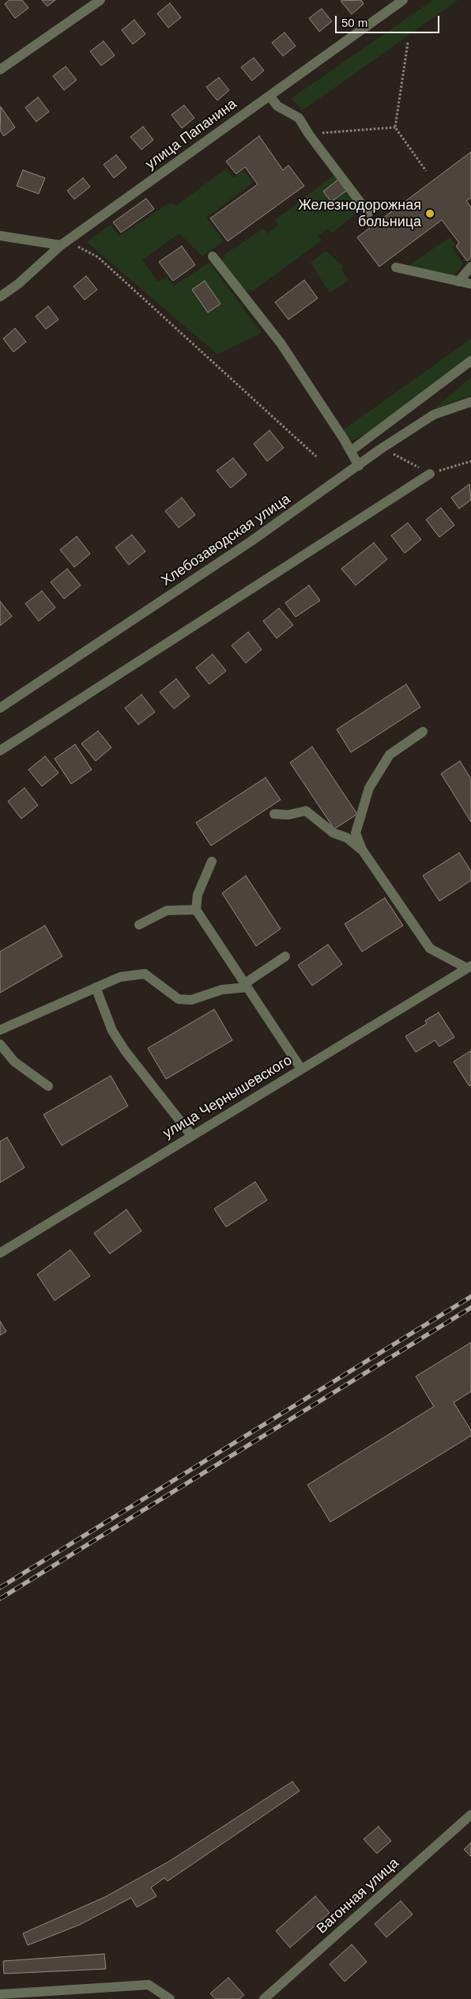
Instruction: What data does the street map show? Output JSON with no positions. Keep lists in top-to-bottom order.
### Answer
{
  "streets": {
    "street": [
      "улица Папанина",
      "Хлебозаводская улица",
      "улица Чернышевского",
      "Вагонная улица"
    ]
  },
  "places": ["Железнодорожная больница"],
  "scale_bar": "50 m"
}
